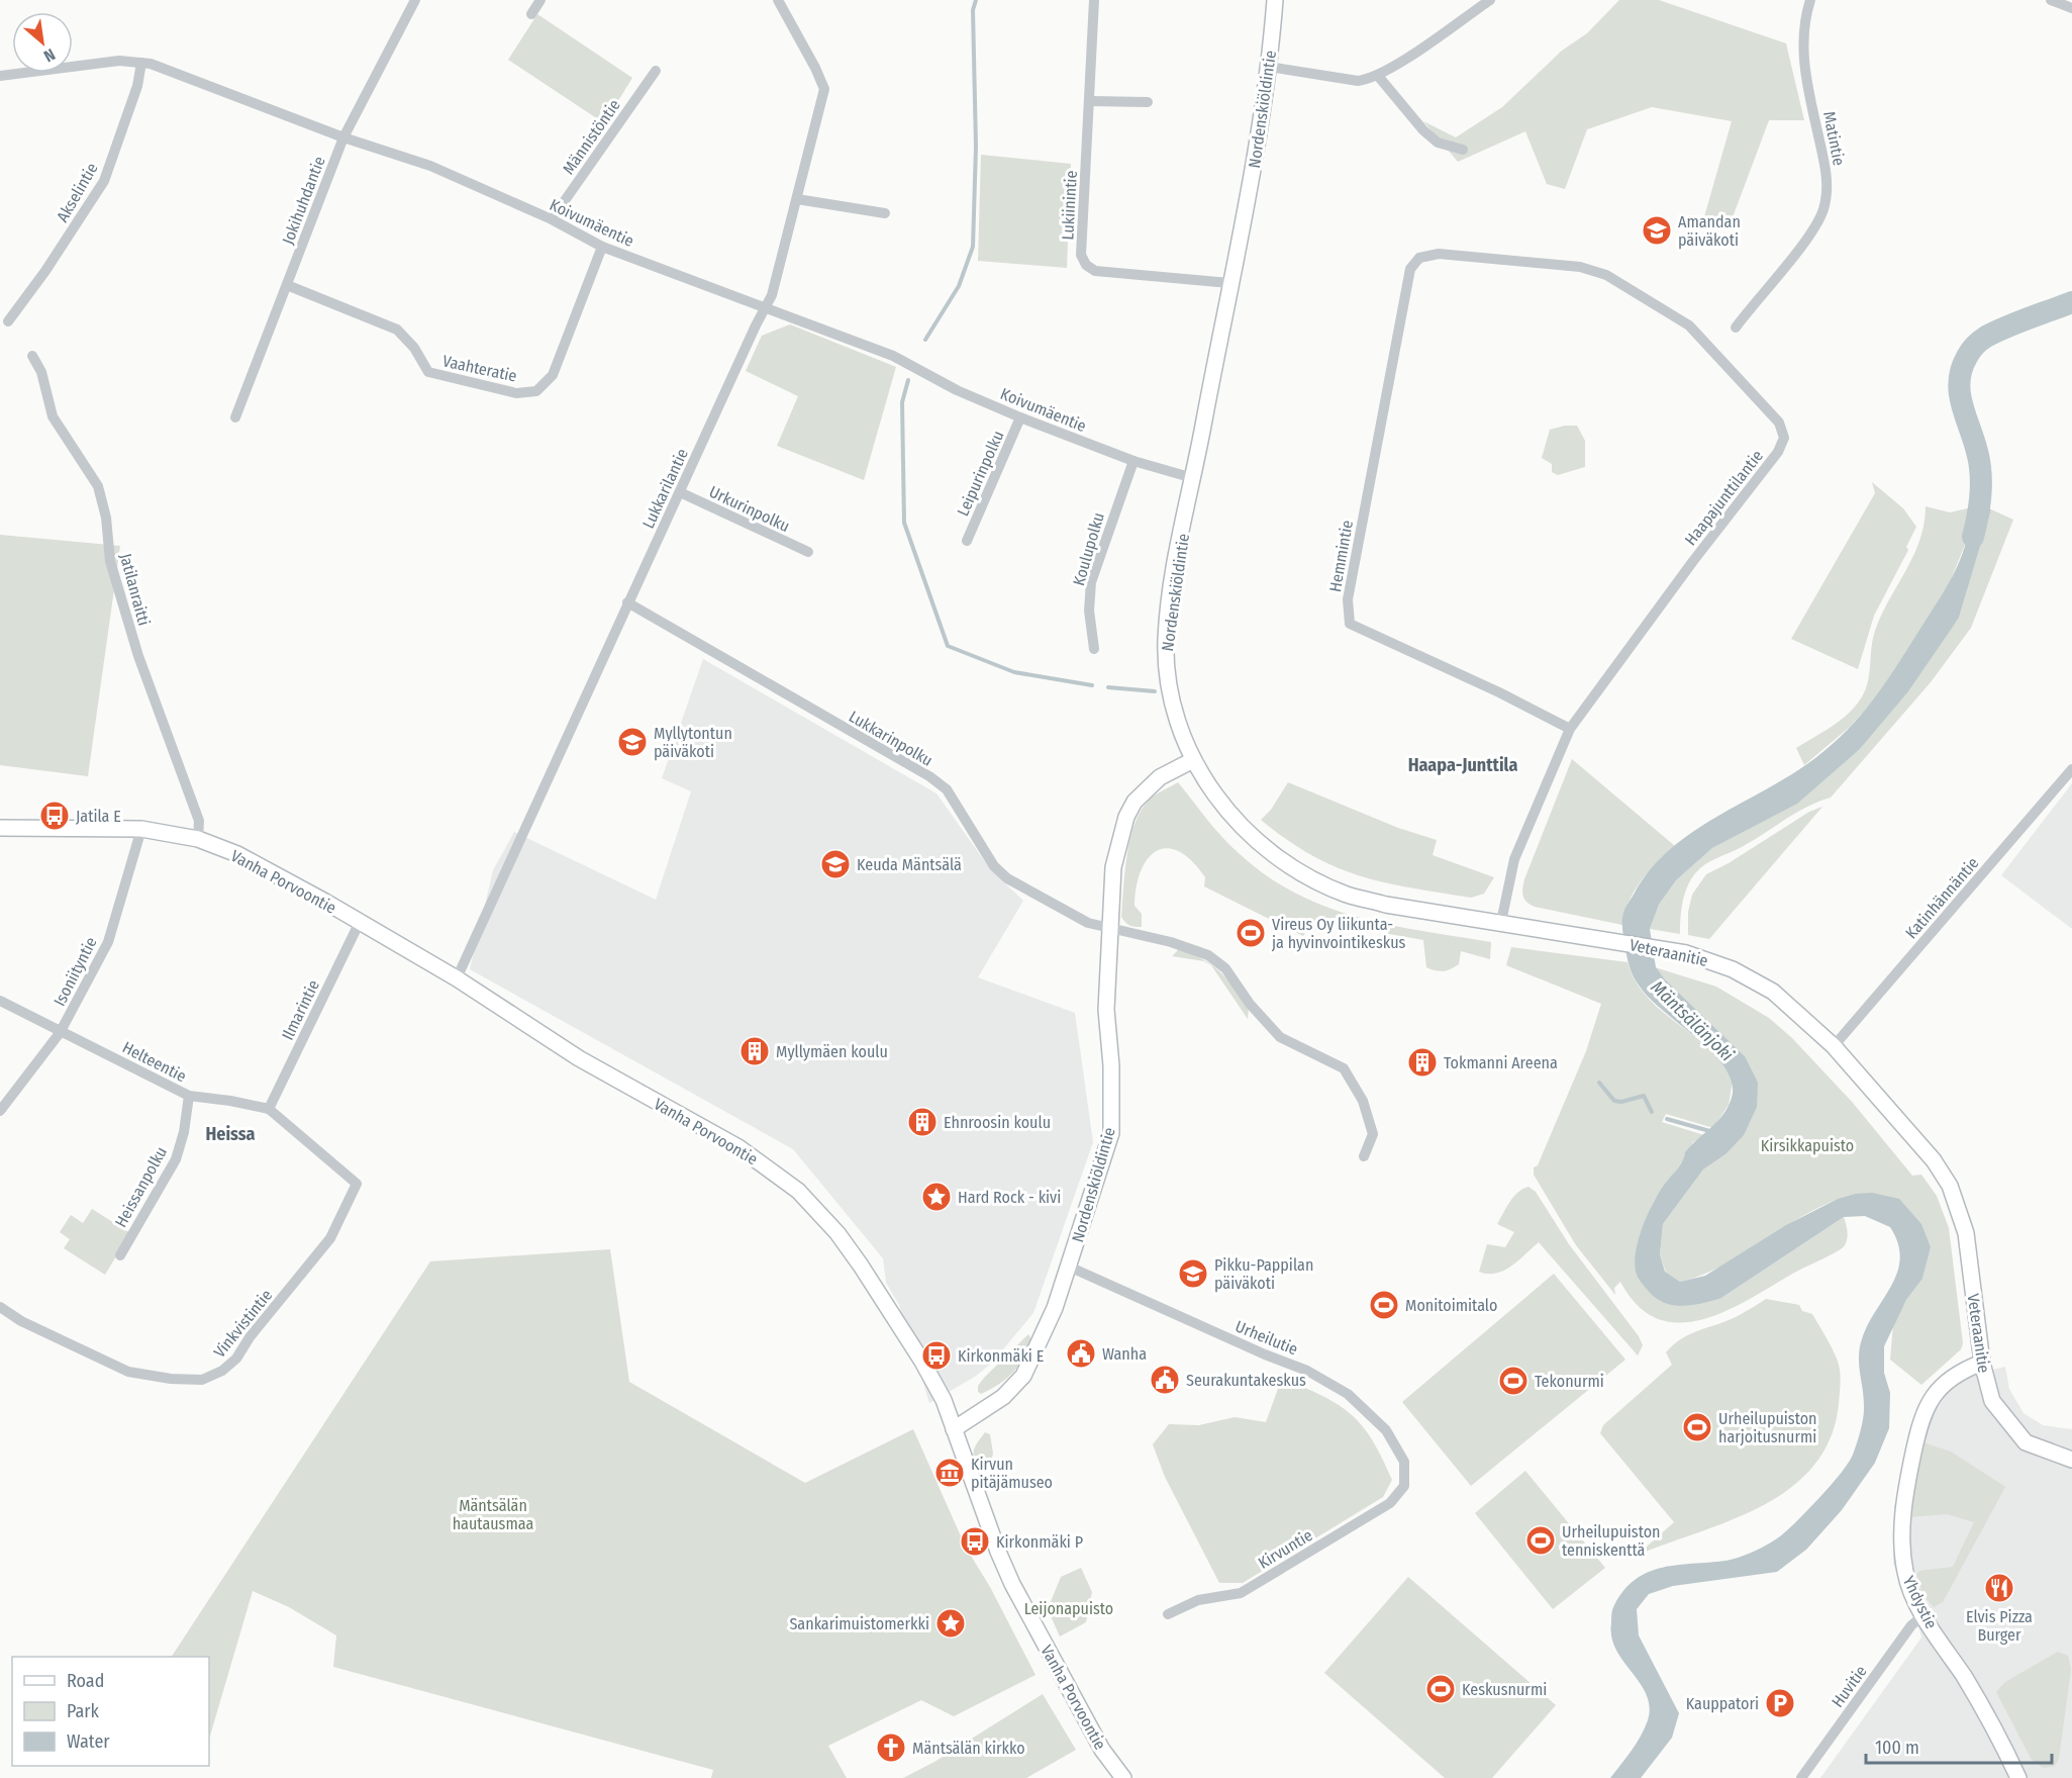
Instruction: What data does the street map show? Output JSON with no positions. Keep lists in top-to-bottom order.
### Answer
{
  "streets": {
    "main road": [
      "Nordenskiöldintie",
      "Vanha Porvoontie",
      "Veteraanitie",
      "Yhdystie"
    ],
    "street": [
      "Männistöntie",
      "Matintie",
      "Akselintie",
      "Jokihuhdantie",
      "Lukiinintie",
      "Koivumäentie",
      "Vaahteratie",
      "Leipurinpolku",
      "Lukkarilantie",
      "Haapajunttilantie",
      "Urkurinpolku",
      "Koulupolku",
      "Hemmintie",
      "Jatilanraitti",
      "Lukkarinpolku",
      "Katinhännäntie",
      "Isoniityntie",
      "Ilmarintie",
      "Helteentie",
      "Heissanpolku",
      "Vinkvistintie",
      "Urheilutie",
      "Kirvuntie",
      "Huvitie"
    ]
  },
  "crossings": [
    ["Nordenskiöldintie", "Lukiinintie"],
    ["Nordenskiöldintie", "Koivumäentie"],
    ["Nordenskiöldintie", "Lukkarinpolku"],
    ["Nordenskiöldintie", "Vanha Porvoontie"],
    ["Nordenskiöldintie", "Veteraanitie"],
    ["Nordenskiöldintie", "Urheilutie"],
    ["Männistöntie", "Koivumäentie"],
    ["Akselintie", "Koivumäentie"],
    ["Jokihuhdantie", "Koivumäentie"],
    ["Jokihuhdantie", "Vaahteratie"],
    ["Koivumäentie", "Vaahteratie"],
    ["Koivumäentie", "Leipurinpolku"],
    ["Koivumäentie", "Lukkarilantie"],
    ["Koivumäentie", "Koulupolku"],
    ["Lukkarilantie", "Urkurinpolku"],
    ["Lukkarilantie", "Lukkarinpolku"],
    ["Lukkarilantie", "Vanha Porvoontie"],
    ["Haapajunttilantie", "Hemmintie"],
    ["Haapajunttilantie", "Veteraanitie"],
    ["Jatilanraitti", "Vanha Porvoontie"],
    ["Vanha Porvoontie", "Isoniityntie"],
    ["Vanha Porvoontie", "Ilmarintie"],
    ["Katinhännäntie", "Veteraanitie"],
    ["Veteraanitie", "Yhdystie"],
    ["Isoniityntie", "Helteentie"],
    ["Ilmarintie", "Helteentie"],
    ["Helteentie", "Heissanpolku"],
    ["Helteentie", "Vinkvistintie"],
    ["Urheilutie", "Kirvuntie"],
    ["Yhdystie", "Huvitie"]
  ],
  "districts": ["Haapa-Junttila", "Heissa"],
  "water": ["Mäntsälänjoki"],
  "parks": ["Kirsikkapuisto", "Mäntsälän hautausmaa", "Leijonapuisto"],
  "places": {
    "school or university": [
      "Amandan päiväkoti",
      "Myllytontun päiväkoti",
      "Keuda Mäntsälä",
      "Pikku-Pappilan päiväkoti"
    ],
    "bus stop": ["Jatila E", "Kirkonmäki E", "Kirkonmäki P"],
    "sports": [
      "Vireus Oy liikunta- ja hyvinvointikeskus",
      "Monitoimitalo",
      "Tekonurmi",
      "Urheilupuiston harjoitusnurmi",
      "Urheilupuiston tenniskenttä",
      "Keskusnurmi"
    ],
    "building": ["Myllymäen koulu", "Tokmanni Areena", "Ehnroosin koulu"],
    "place": ["Hard Rock - kivi", "Sankarimuistomerkki"],
    "public building": ["Wanha", "Seurakuntakeskus"],
    "museum": ["Kirvun pitäjämuseo"],
    "restaurant": ["Elvis Pizza Burger"],
    "parking": ["Kauppatori"],
    "church": ["Mäntsälän kirkko"]
  },
  "legend": ["Road", "Park", "Water"],
  "scale_bar": "100 m",
  "north": "bottom right"
}
